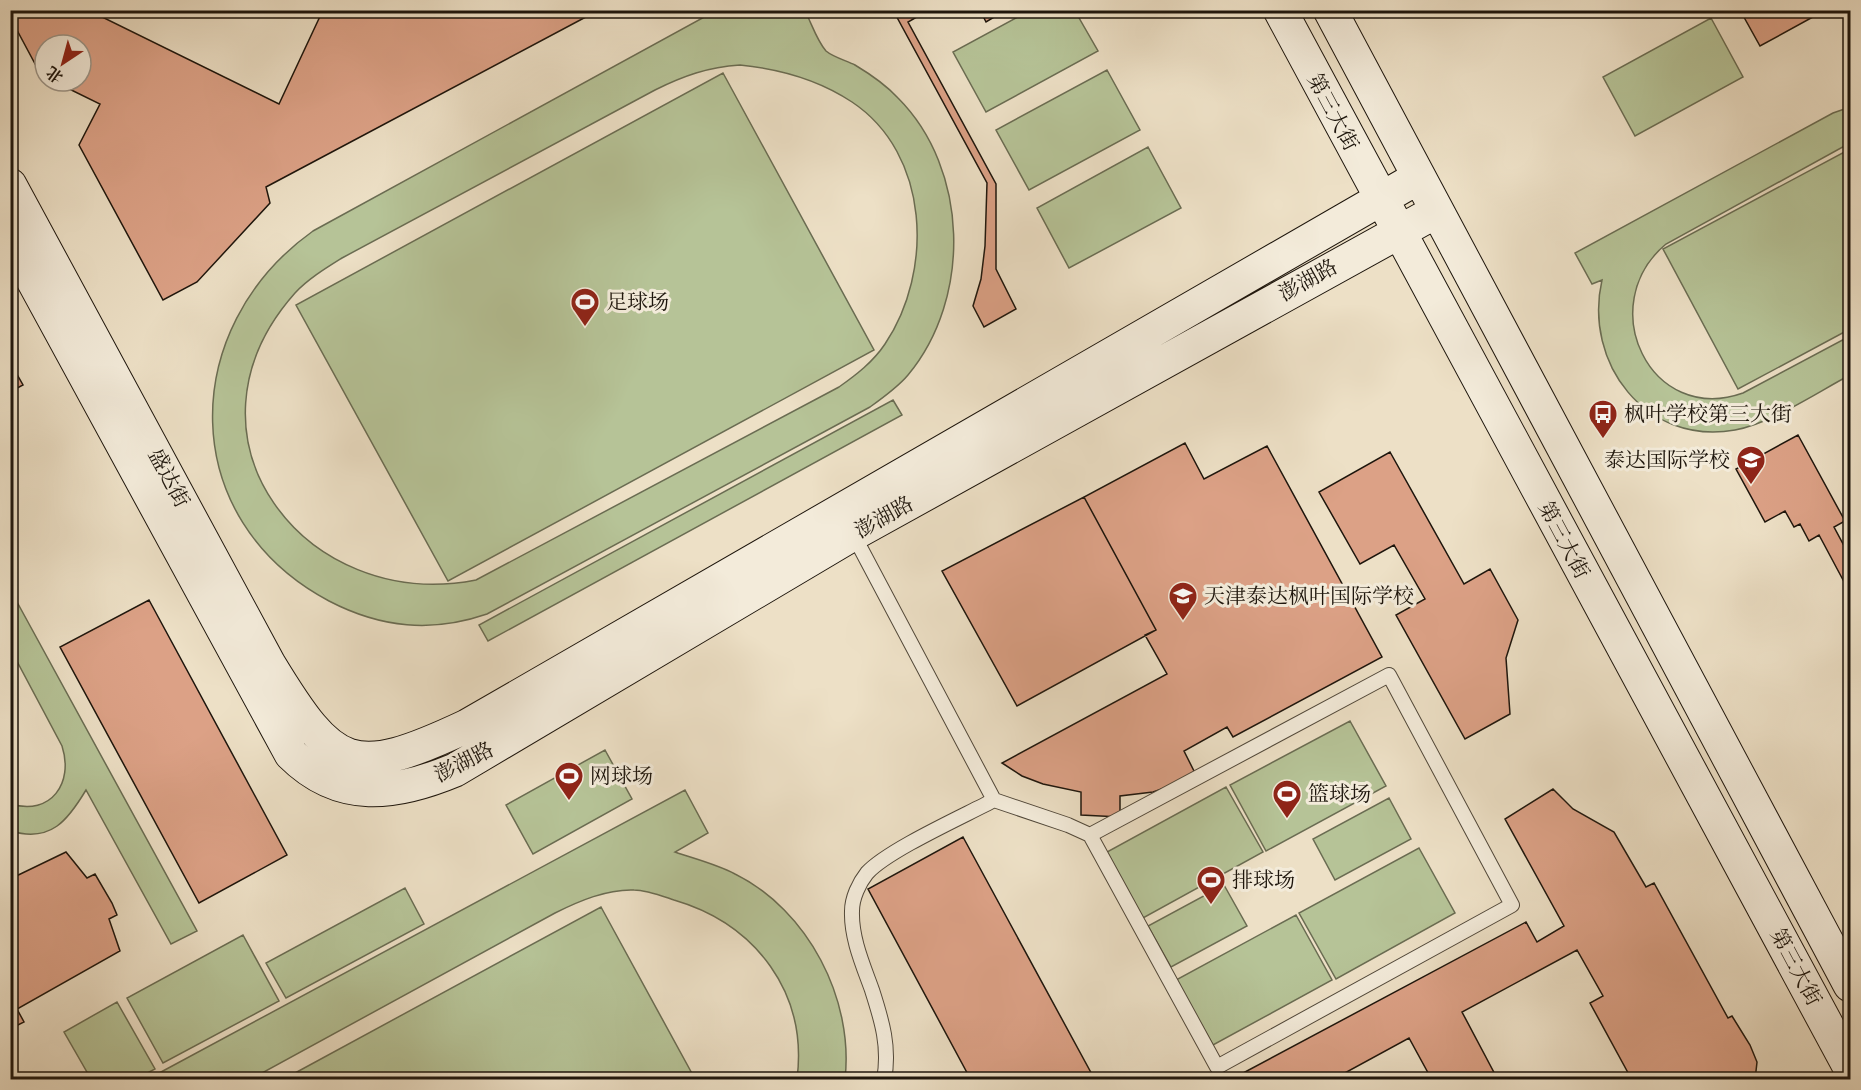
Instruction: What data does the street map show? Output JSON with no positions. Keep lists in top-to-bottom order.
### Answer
{
  "streets": {
    "street": ["第三大街", "澎湖路", "盛达街"]
  },
  "crossings": [
    ["第三大街", "澎湖路"],
    ["澎湖路", "盛达街"]
  ],
  "places": {
    "sports": [
      "足球场",
      "网球场",
      "篮球场",
      "排球场"
    ],
    "bus stop": ["枫叶学校第三大街"],
    "school or university": ["泰达国际学校", "天津泰达枫叶国际学校"]
  },
  "north": "bottom left"
}
